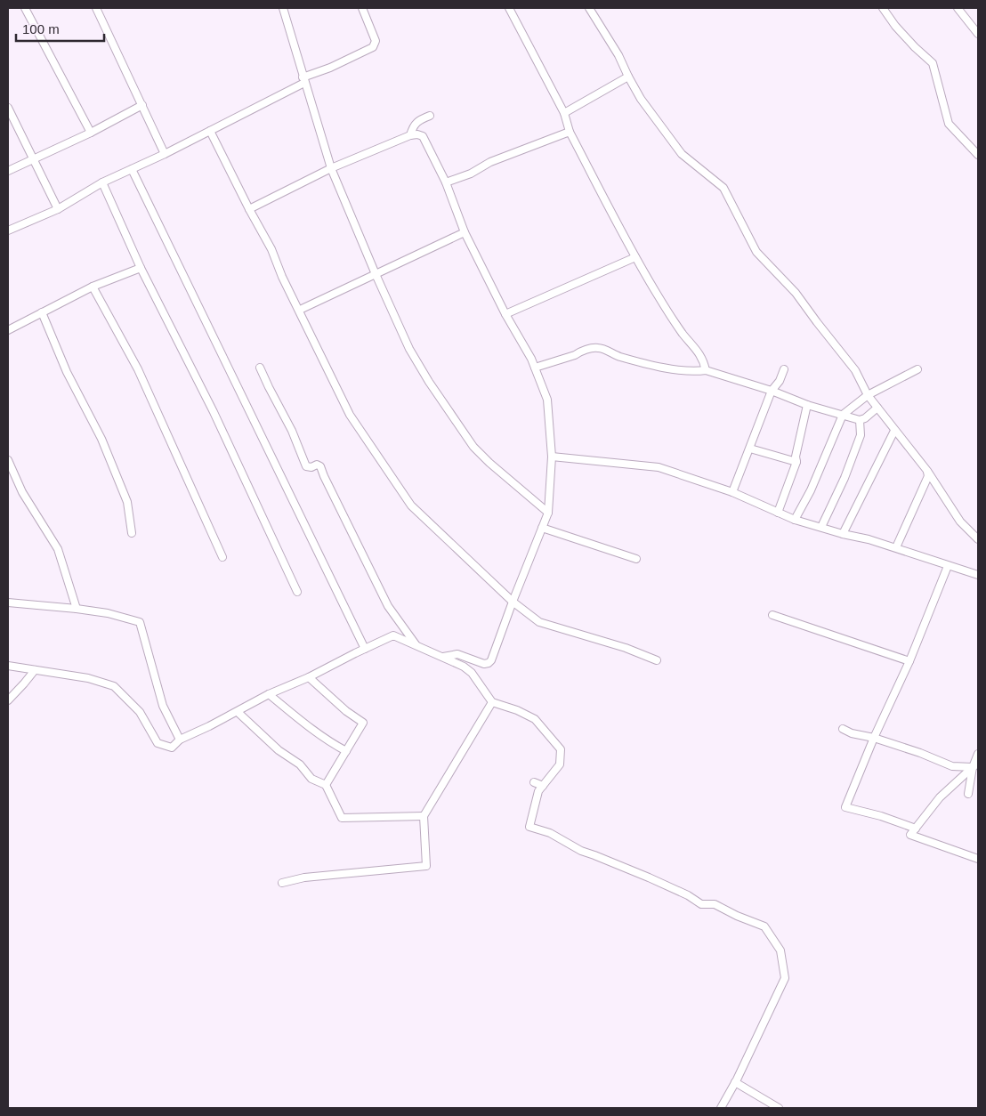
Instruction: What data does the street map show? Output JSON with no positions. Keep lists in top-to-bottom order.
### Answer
{
  "scale_bar": "100 m"
}
